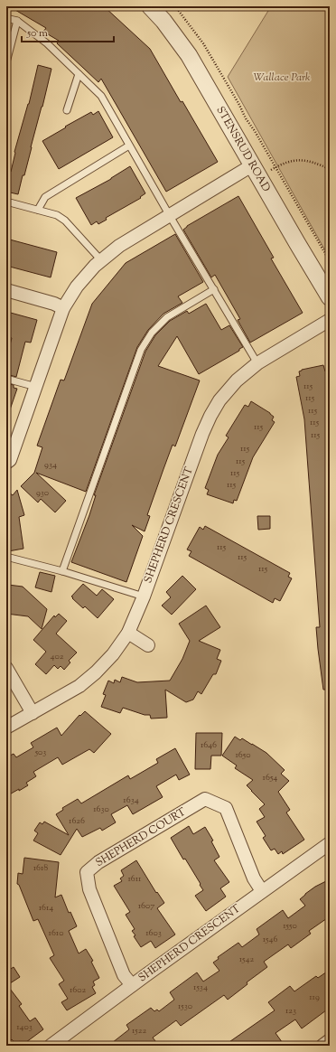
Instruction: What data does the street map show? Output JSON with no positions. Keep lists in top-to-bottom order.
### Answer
{
  "streets": {
    "street": ["STENSRUD ROAD", "SHEPHERD CRESCENT", "SHEPHERD COURT"]
  },
  "crossings": [
    ["SHEPHERD CRESCENT", "SHEPHERD COURT"]
  ],
  "parks": ["Wallace Park"],
  "house_numbers": [
    "115",
    "115",
    "115",
    "115",
    "115",
    "115",
    "115",
    "115",
    "934",
    "115",
    "115",
    "930",
    "115",
    "115",
    "115",
    "402",
    "1646",
    "503",
    "1650",
    "1654",
    "1634",
    "1630",
    "1626",
    "1618",
    "1611",
    "1607",
    "1614",
    "1550",
    "1610",
    "1603",
    "1546",
    "1542",
    "1534",
    "1602",
    "119",
    "1530",
    "123",
    "1403",
    "1522"
  ],
  "scale_bar": "50 m"
}
